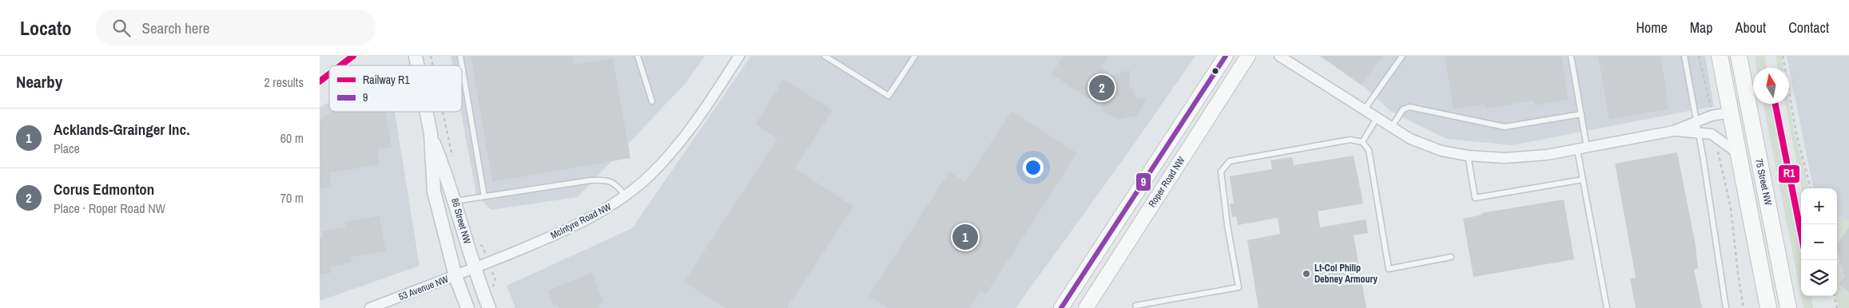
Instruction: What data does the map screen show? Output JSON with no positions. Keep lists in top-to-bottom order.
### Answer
{
  "streets": {
    "main road": ["Roper Road NW", "75 Street NW"],
    "street": ["86 Street NW", "McIntyre Road NW", "53 Avenue NW"]
  },
  "crossings": [
    ["86 Street NW", "McIntyre Road NW"],
    ["86 Street NW", "53 Avenue NW"],
    ["McIntyre Road NW", "53 Avenue NW"]
  ],
  "places": ["Lt-Col Philip Debney Armoury"],
  "lines": ["rail line R1", "transit line 9"],
  "legend": ["Railway R1", "9"],
  "north": "top",
  "page": {
    "header": "Locato",
    "search": "Search here",
    "nav": [
      "Home",
      "Map",
      "About",
      "Contact"
    ],
    "heading": ["Nearby", "2 results"],
    "pins": ["2", "1"],
    "list": [
      {
        "mark": "1",
        "name": "Acklands-Grainger Inc.",
        "note": "Place",
        "value": "60 m"
      },
      {
        "mark": "2",
        "name": "Corus Edmonton",
        "note": "Place · Roper Road NW",
        "value": "70 m"
      }
    ],
    "map_buttons": ["+", "−"]
  }
}
